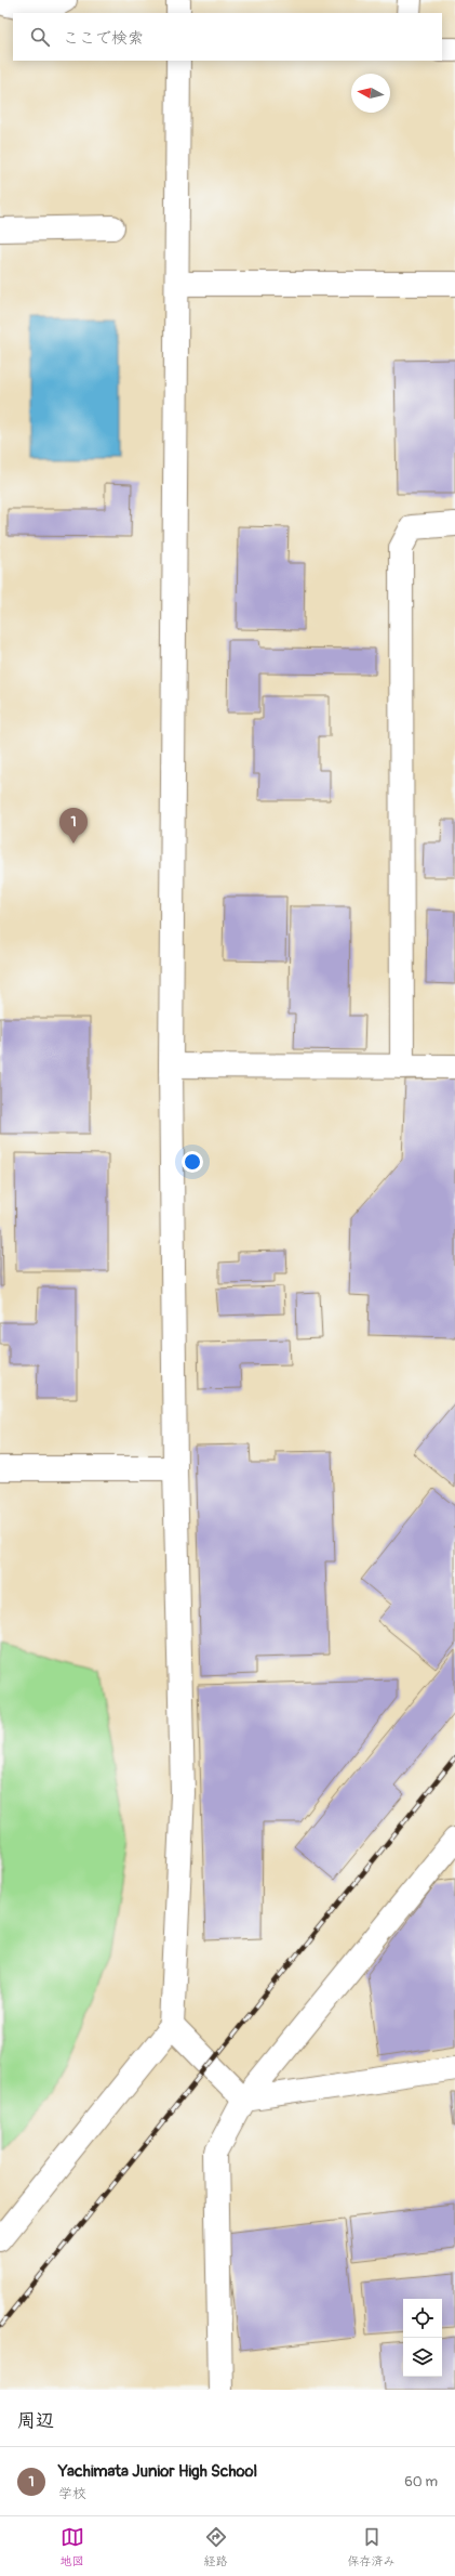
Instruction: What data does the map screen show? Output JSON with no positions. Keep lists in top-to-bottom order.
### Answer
{
  "north": "left",
  "page": {
    "search": "ここで検索",
    "pins": "1",
    "heading": "周辺",
    "list": [
      {
        "mark": "1",
        "name": "Yachimata Junior High School",
        "note": "学校",
        "value": "60 m"
      }
    ],
    "nav": ["地図", "経路", "保存済み"]
  }
}
